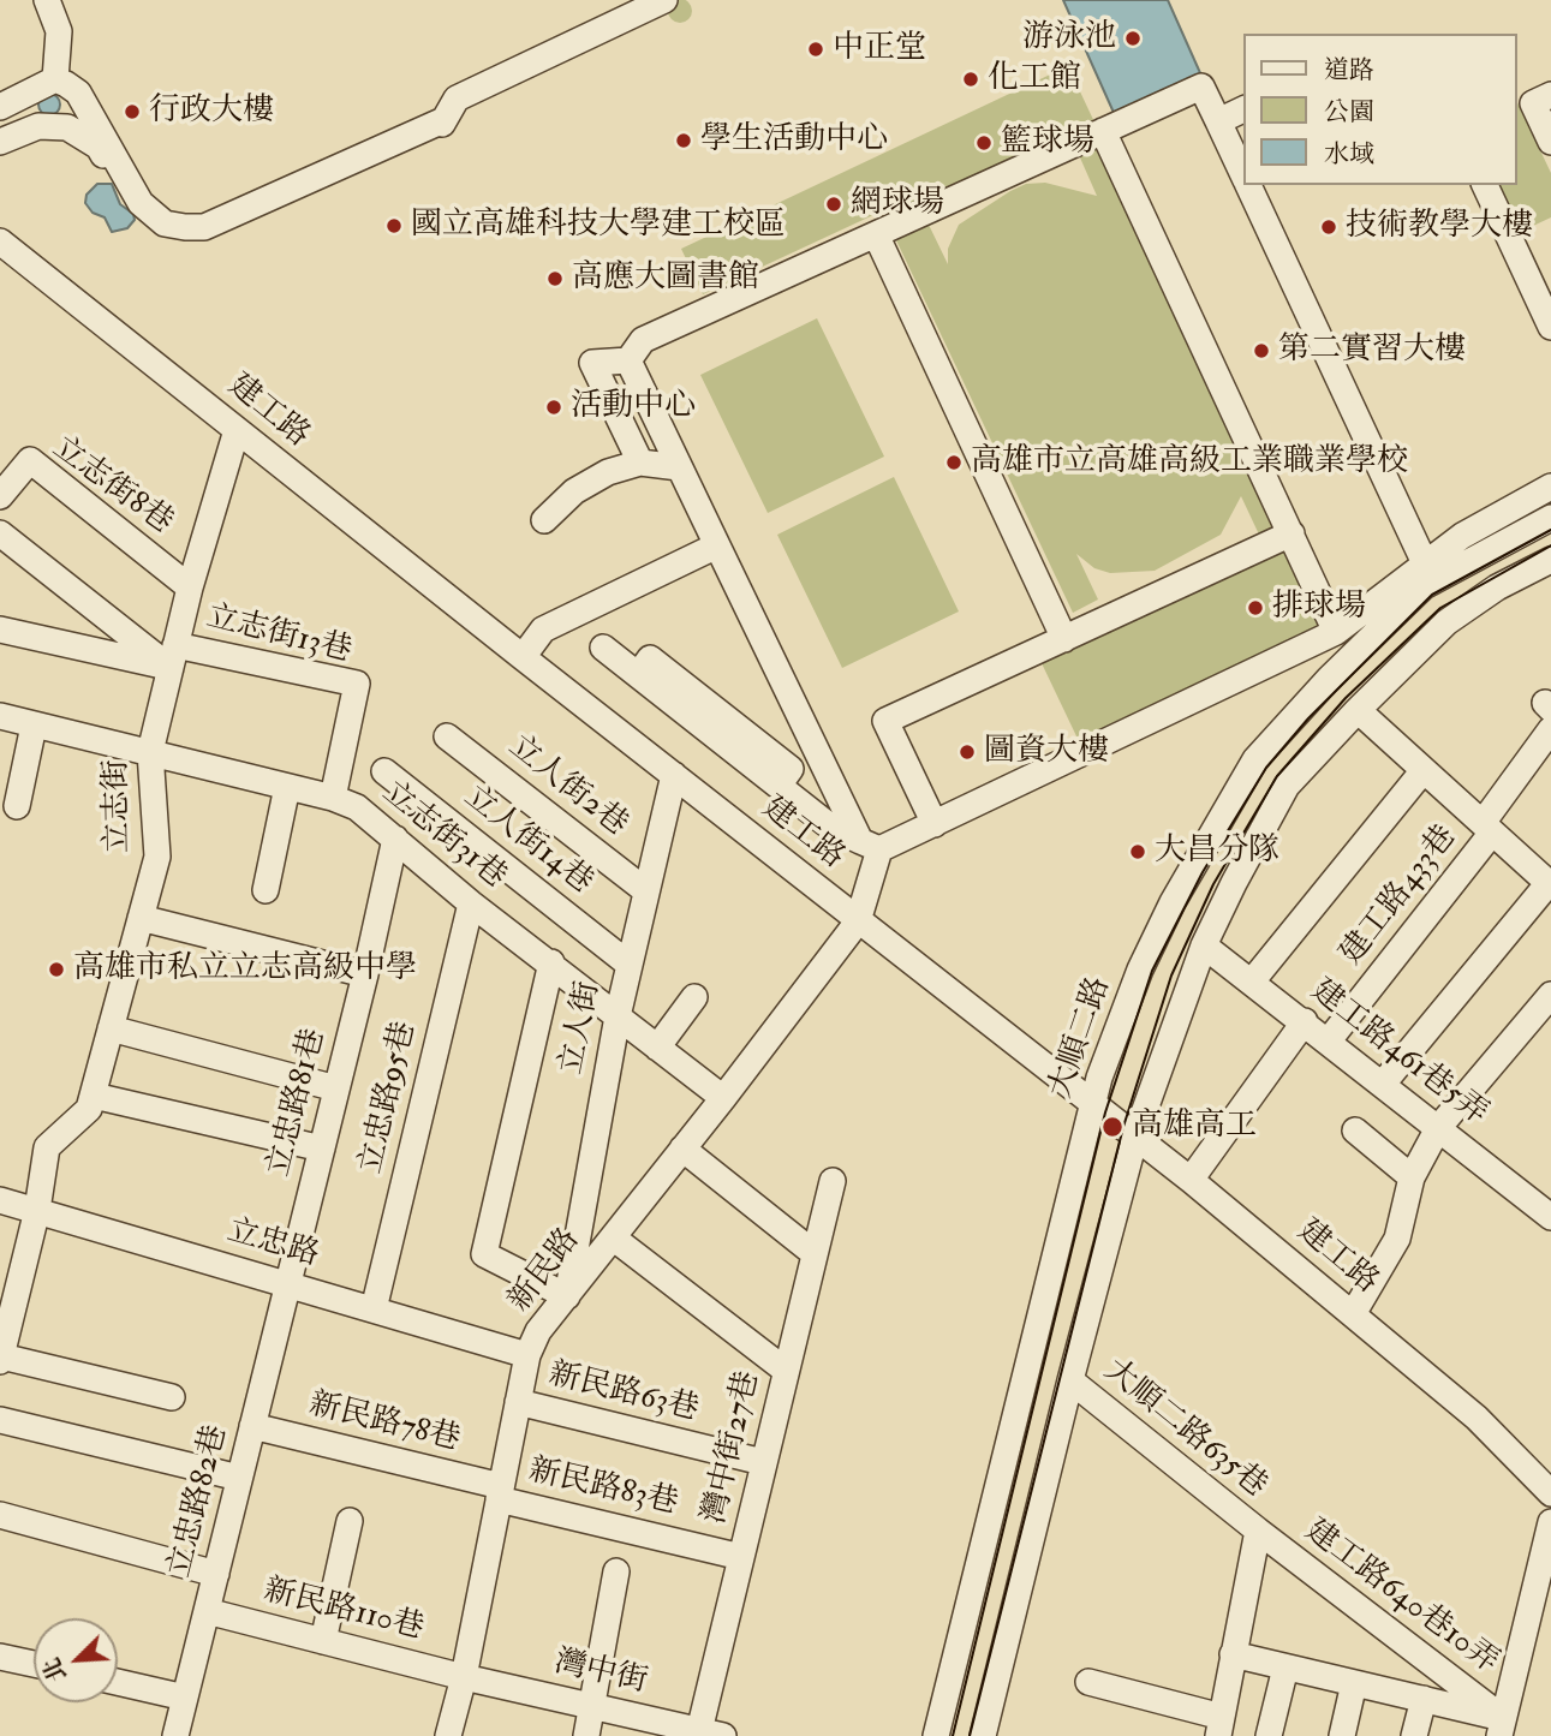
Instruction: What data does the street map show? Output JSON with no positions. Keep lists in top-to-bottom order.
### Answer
{
  "streets": {
    "street": [
      "建工路",
      "立志街8巷",
      "立志街13巷",
      "立人街2巷",
      "立志街",
      "立志街31巷",
      "立人街14巷",
      "建工路433巷",
      "立人街",
      "大順二路",
      "建工路461巷5弄",
      "立忠路95巷",
      "立忠路81巷",
      "立忠路",
      "新民路",
      "新民路63巷",
      "新民路78巷",
      "大順二路635巷",
      "灣中街27巷",
      "新民路83巷",
      "立忠路82巷",
      "建工路640巷10弄",
      "新民路110巷",
      "灣中街"
    ]
  },
  "crossings": [
    ["建工路", "立志街"],
    ["建工路", "立人街"],
    ["建工路", "大順二路"],
    ["建工路", "新民路"],
    ["立志街8巷", "立志街"],
    ["立志街13巷", "立志街"],
    ["立志街13巷", "立志街31巷"],
    ["立人街2巷", "立人街"],
    ["立志街", "立志街31巷"],
    ["立志街", "立忠路"],
    ["立志街31巷", "立人街"],
    ["立志街31巷", "立忠路95巷"],
    ["立志街31巷", "立忠路81巷"],
    ["立志街31巷", "新民路"],
    ["立人街14巷", "立人街"],
    ["建工路433巷", "建工路461巷5弄"],
    ["立人街", "新民路"],
    ["立忠路95巷", "立忠路"],
    ["立忠路81巷", "立忠路"],
    ["立忠路81巷", "立忠路82巷"],
    ["立忠路", "新民路"],
    ["立忠路", "立忠路82巷"],
    ["新民路", "新民路63巷"],
    ["新民路", "新民路78巷"],
    ["新民路", "新民路83巷"],
    ["新民路", "新民路110巷"],
    ["新民路", "灣中街"],
    ["新民路63巷", "灣中街27巷"],
    ["新民路78巷", "新民路83巷"],
    ["新民路78巷", "立忠路82巷"],
    ["大順二路635巷", "建工路640巷10弄"],
    ["灣中街27巷", "新民路83巷"],
    ["灣中街27巷", "灣中街"],
    ["立忠路82巷", "新民路110巷"],
    ["新民路110巷", "灣中街"]
  ],
  "places": [
    "游泳池",
    "中正堂",
    "化工館",
    "行政大樓",
    "學生活動中心",
    "籃球場",
    "網球場",
    "國立高雄科技大學建工校區",
    "技術教學大樓",
    "高應大圖書館",
    "第二實習大樓",
    "活動中心",
    "高雄市立高雄高級工業職業學校",
    "排球場",
    "圖資大樓",
    "大昌分隊",
    "高雄市私立立志高級中學",
    "高雄高工"
  ],
  "legend": ["道路", "公園", "水域"],
  "north": "bottom left"
}
